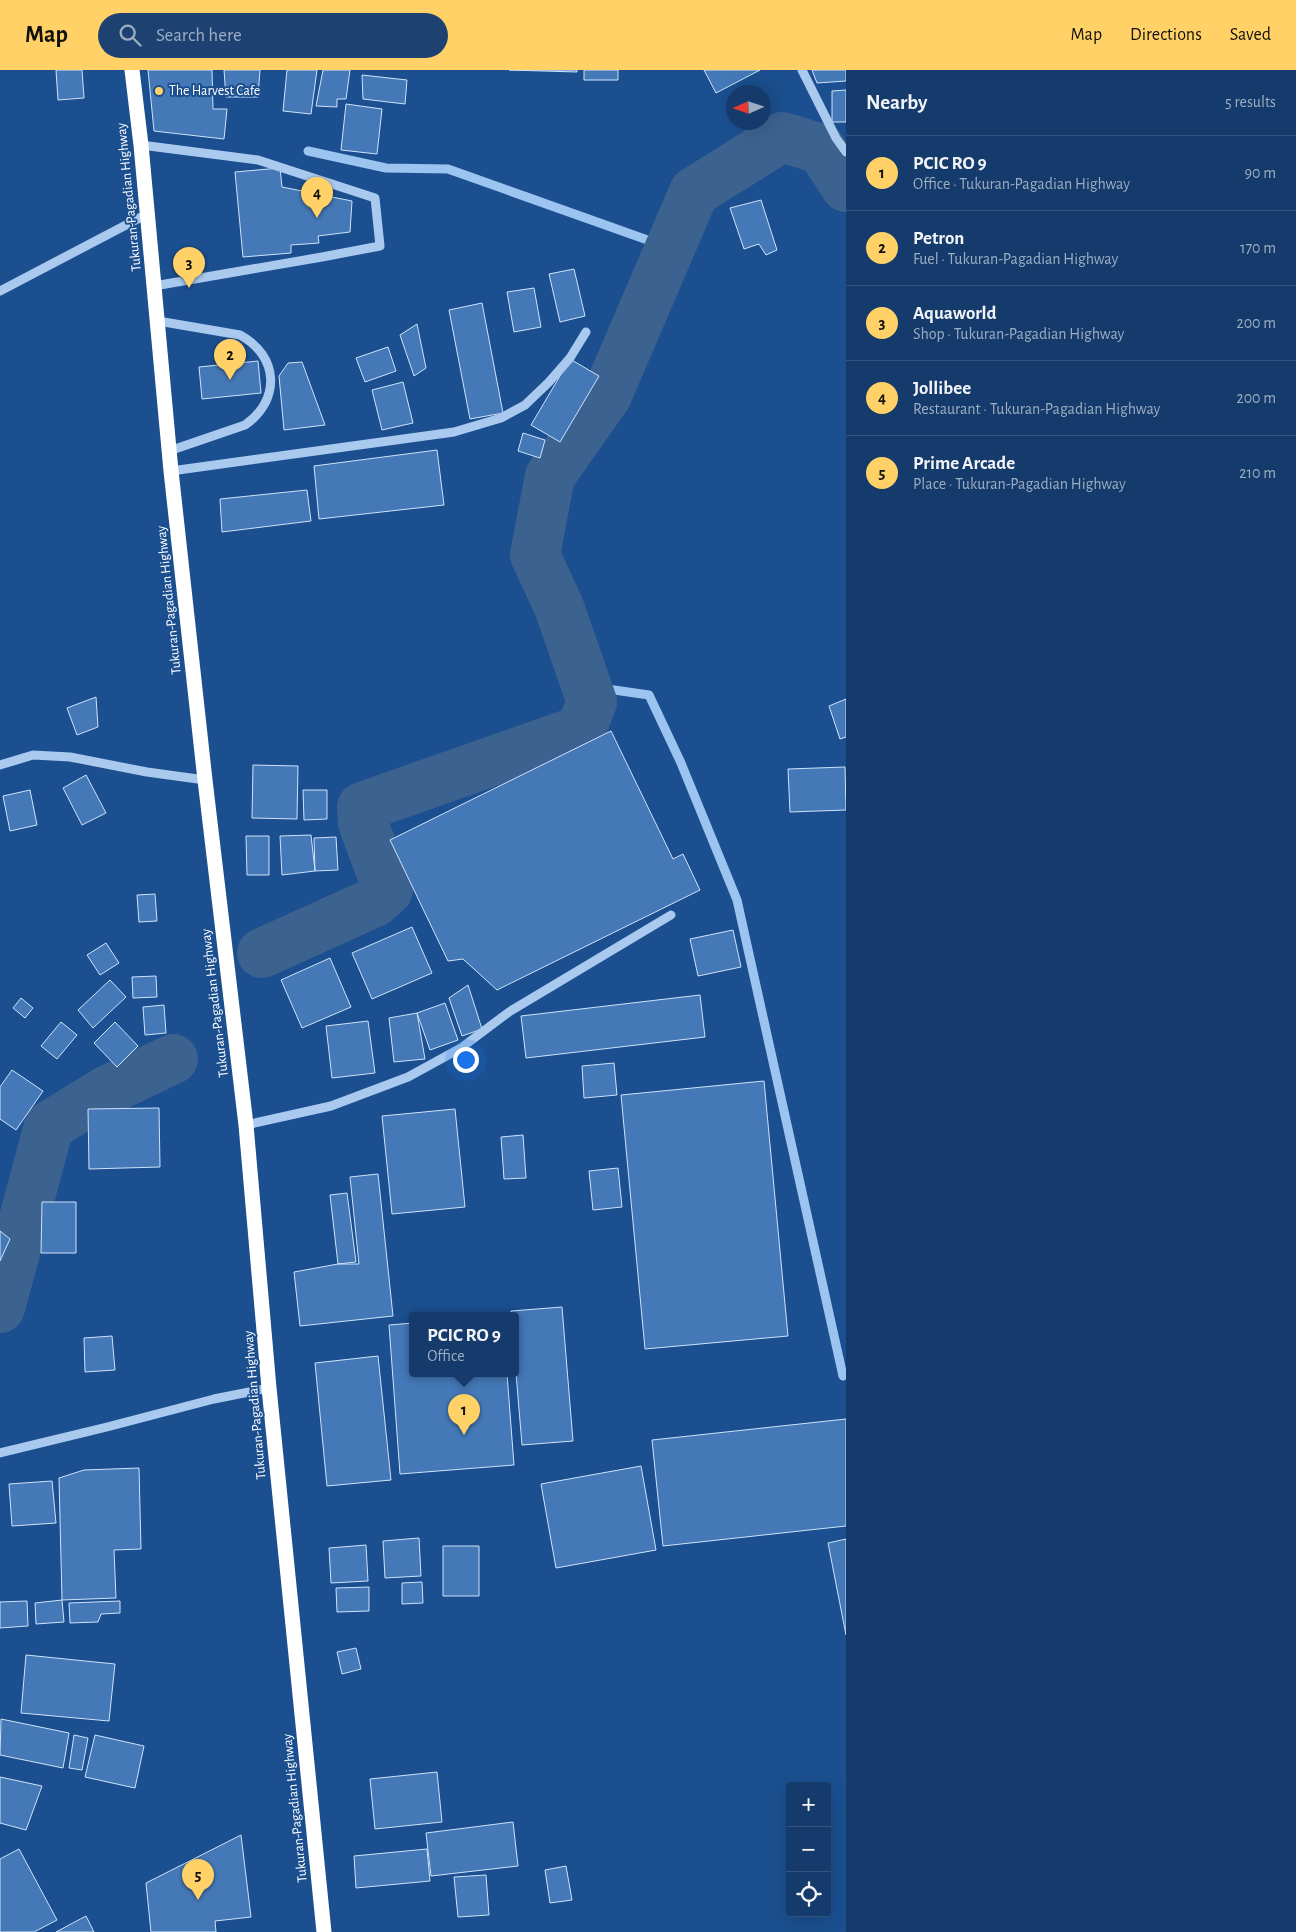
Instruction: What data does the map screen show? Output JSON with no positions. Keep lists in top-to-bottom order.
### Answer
{
  "streets": {
    "highway": ["Tukuran-Pagadian Highway"]
  },
  "places": ["The Harvest Cafe"],
  "north": "left",
  "page": {
    "header": "Map",
    "search": "Search here",
    "nav": ["Map", "Directions", "Saved"],
    "heading": ["Nearby", "5 results"],
    "list": [
      {
        "mark": "1",
        "name": "PCIC RO 9",
        "note": "Office · Tukuran-Pagadian Highway",
        "value": "90 m"
      },
      {
        "mark": "2",
        "name": "Petron",
        "note": "Fuel · Tukuran-Pagadian Highway",
        "value": "170 m"
      },
      {
        "mark": "3",
        "name": "Aquaworld",
        "note": "Shop · Tukuran-Pagadian Highway",
        "value": "200 m"
      },
      {
        "mark": "4",
        "name": "Jollibee",
        "note": "Restaurant · Tukuran-Pagadian Highway",
        "value": "200 m"
      },
      {
        "mark": "5",
        "name": "Prime Arcade",
        "note": "Place · Tukuran-Pagadian Highway",
        "value": "210 m"
      }
    ],
    "pins": [
      "4",
      "3",
      "2",
      "1",
      "5"
    ],
    "popup": ["PCIC RO 9", "Office"],
    "map_buttons": ["+", "−"]
  }
}
